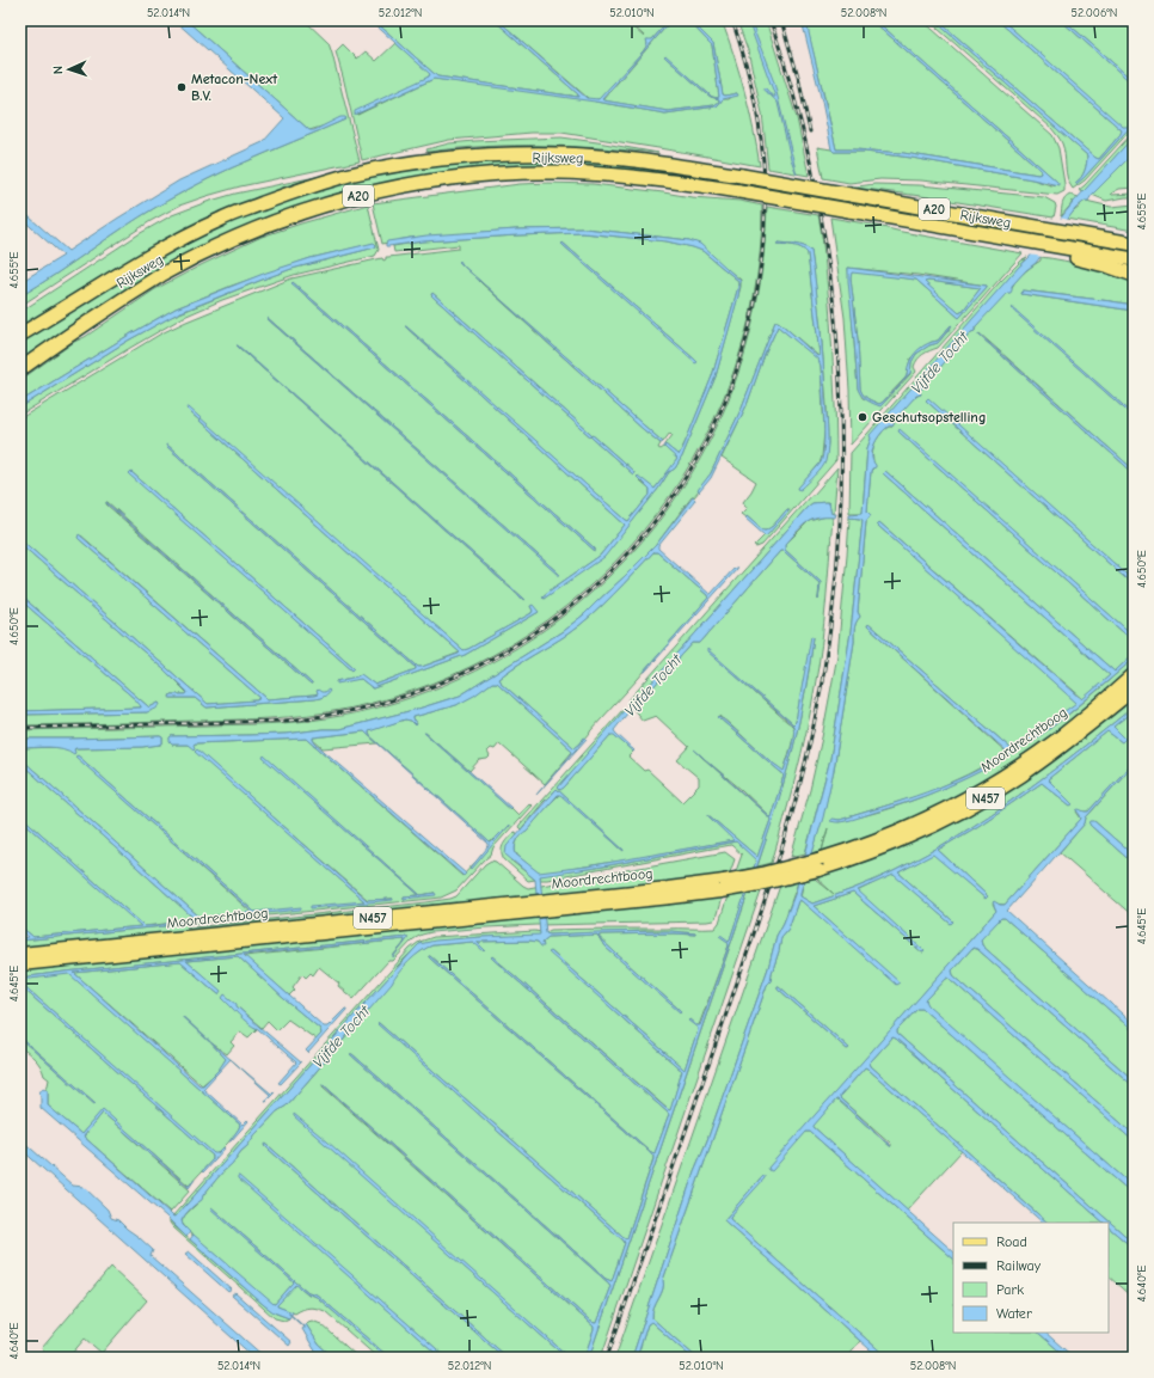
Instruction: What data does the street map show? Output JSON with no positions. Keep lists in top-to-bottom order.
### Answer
{
  "streets": {
    "highway": ["Rijksweg", "A20"],
    "main road": ["Moordrechtboog", "N457"]
  },
  "crossings": [
    ["Rijksweg", "A20"]
  ],
  "water": ["Vijfde Tocht"],
  "places": ["Metacon-Next B.V.", "Geschutsopstelling"],
  "legend": [
    "Road",
    "Railway",
    "Park",
    "Water"
  ],
  "north": "left",
  "coordinates": [
    "52.014°N",
    "52.012°N",
    "52.010°N",
    "52.008°N",
    "52.006°N",
    "4.655°E",
    "4.650°E",
    "4.645°E",
    "4.640°E"
  ]
}
